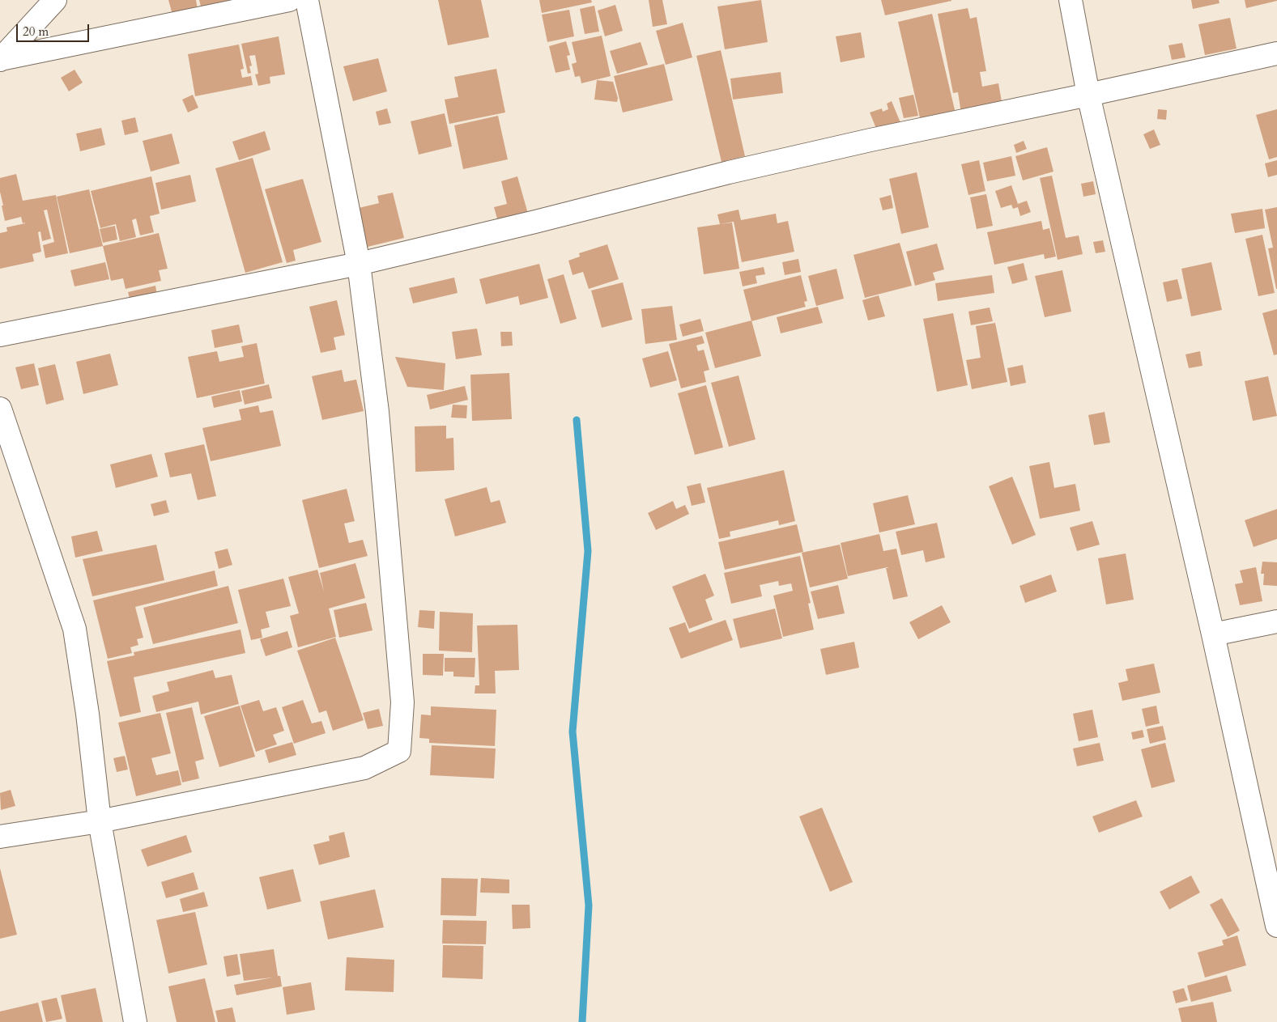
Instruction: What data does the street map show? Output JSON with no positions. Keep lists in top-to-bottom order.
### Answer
{
  "scale_bar": "20 m"
}
